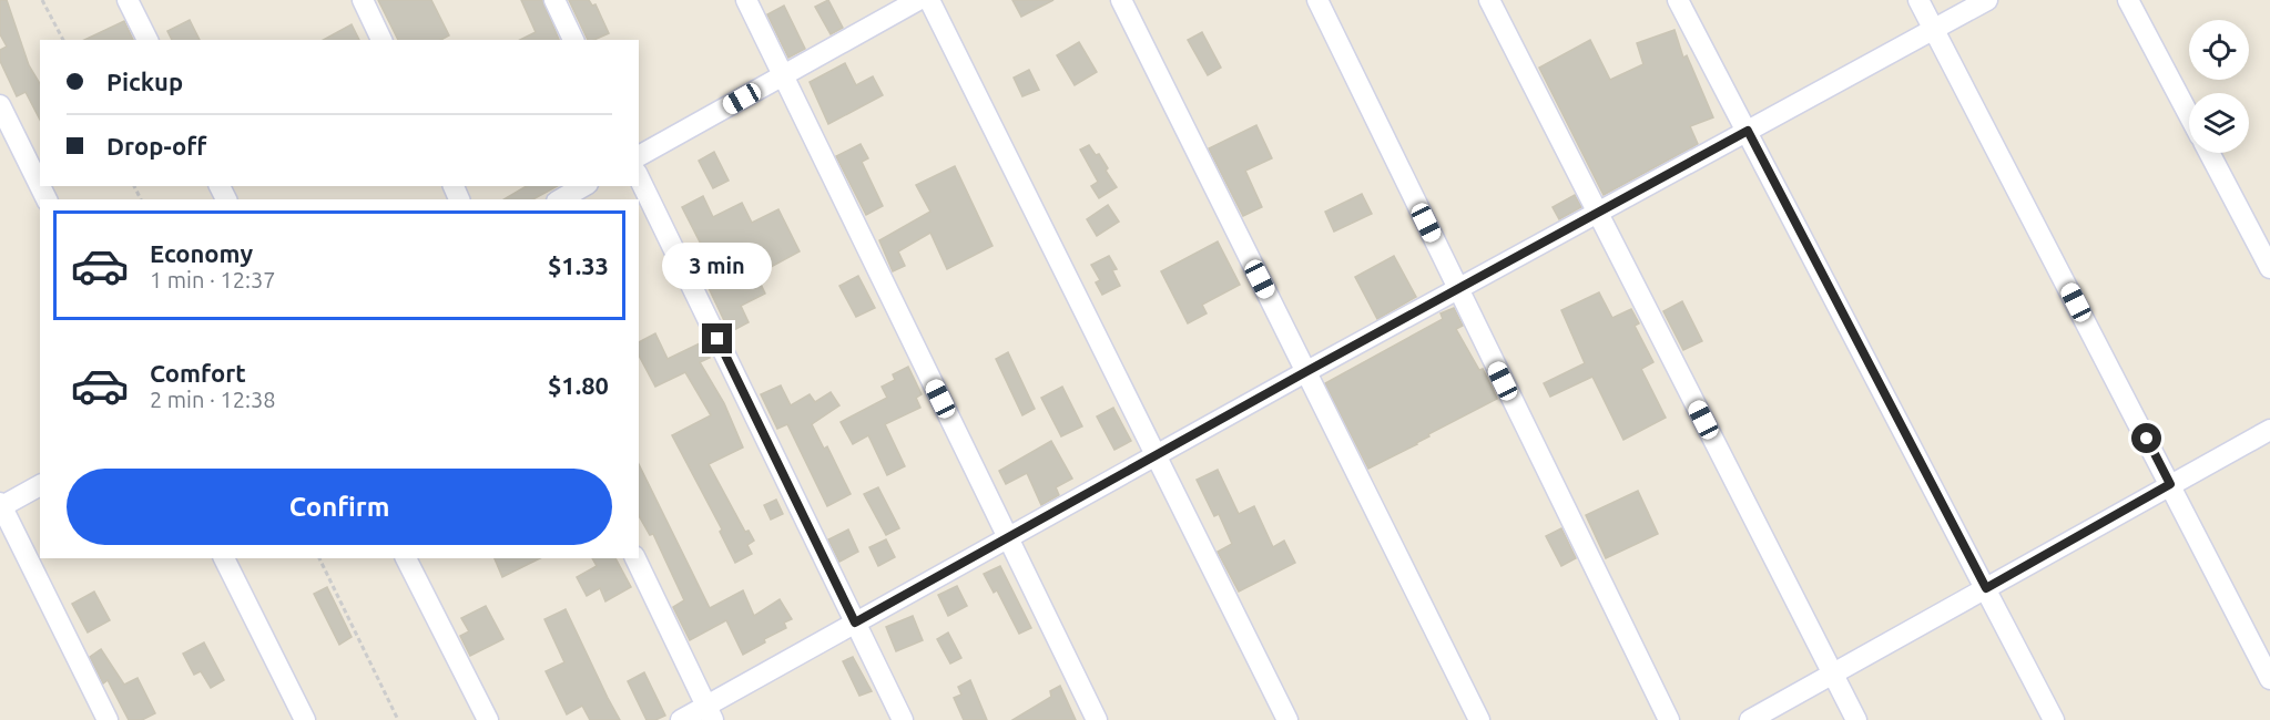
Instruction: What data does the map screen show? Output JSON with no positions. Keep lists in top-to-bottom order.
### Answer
{
  "page": {
    "banner": ["Pickup", "Drop-off"],
    "list": [
      {
        "name": "Economy",
        "note": "1 min · 12:37",
        "value": "$1.33"
      },
      {
        "name": "Comfort",
        "note": "2 min · 12:38",
        "value": "$1.80"
      }
    ],
    "bubble": "3 min",
    "buttons": "Confirm"
  }
}
